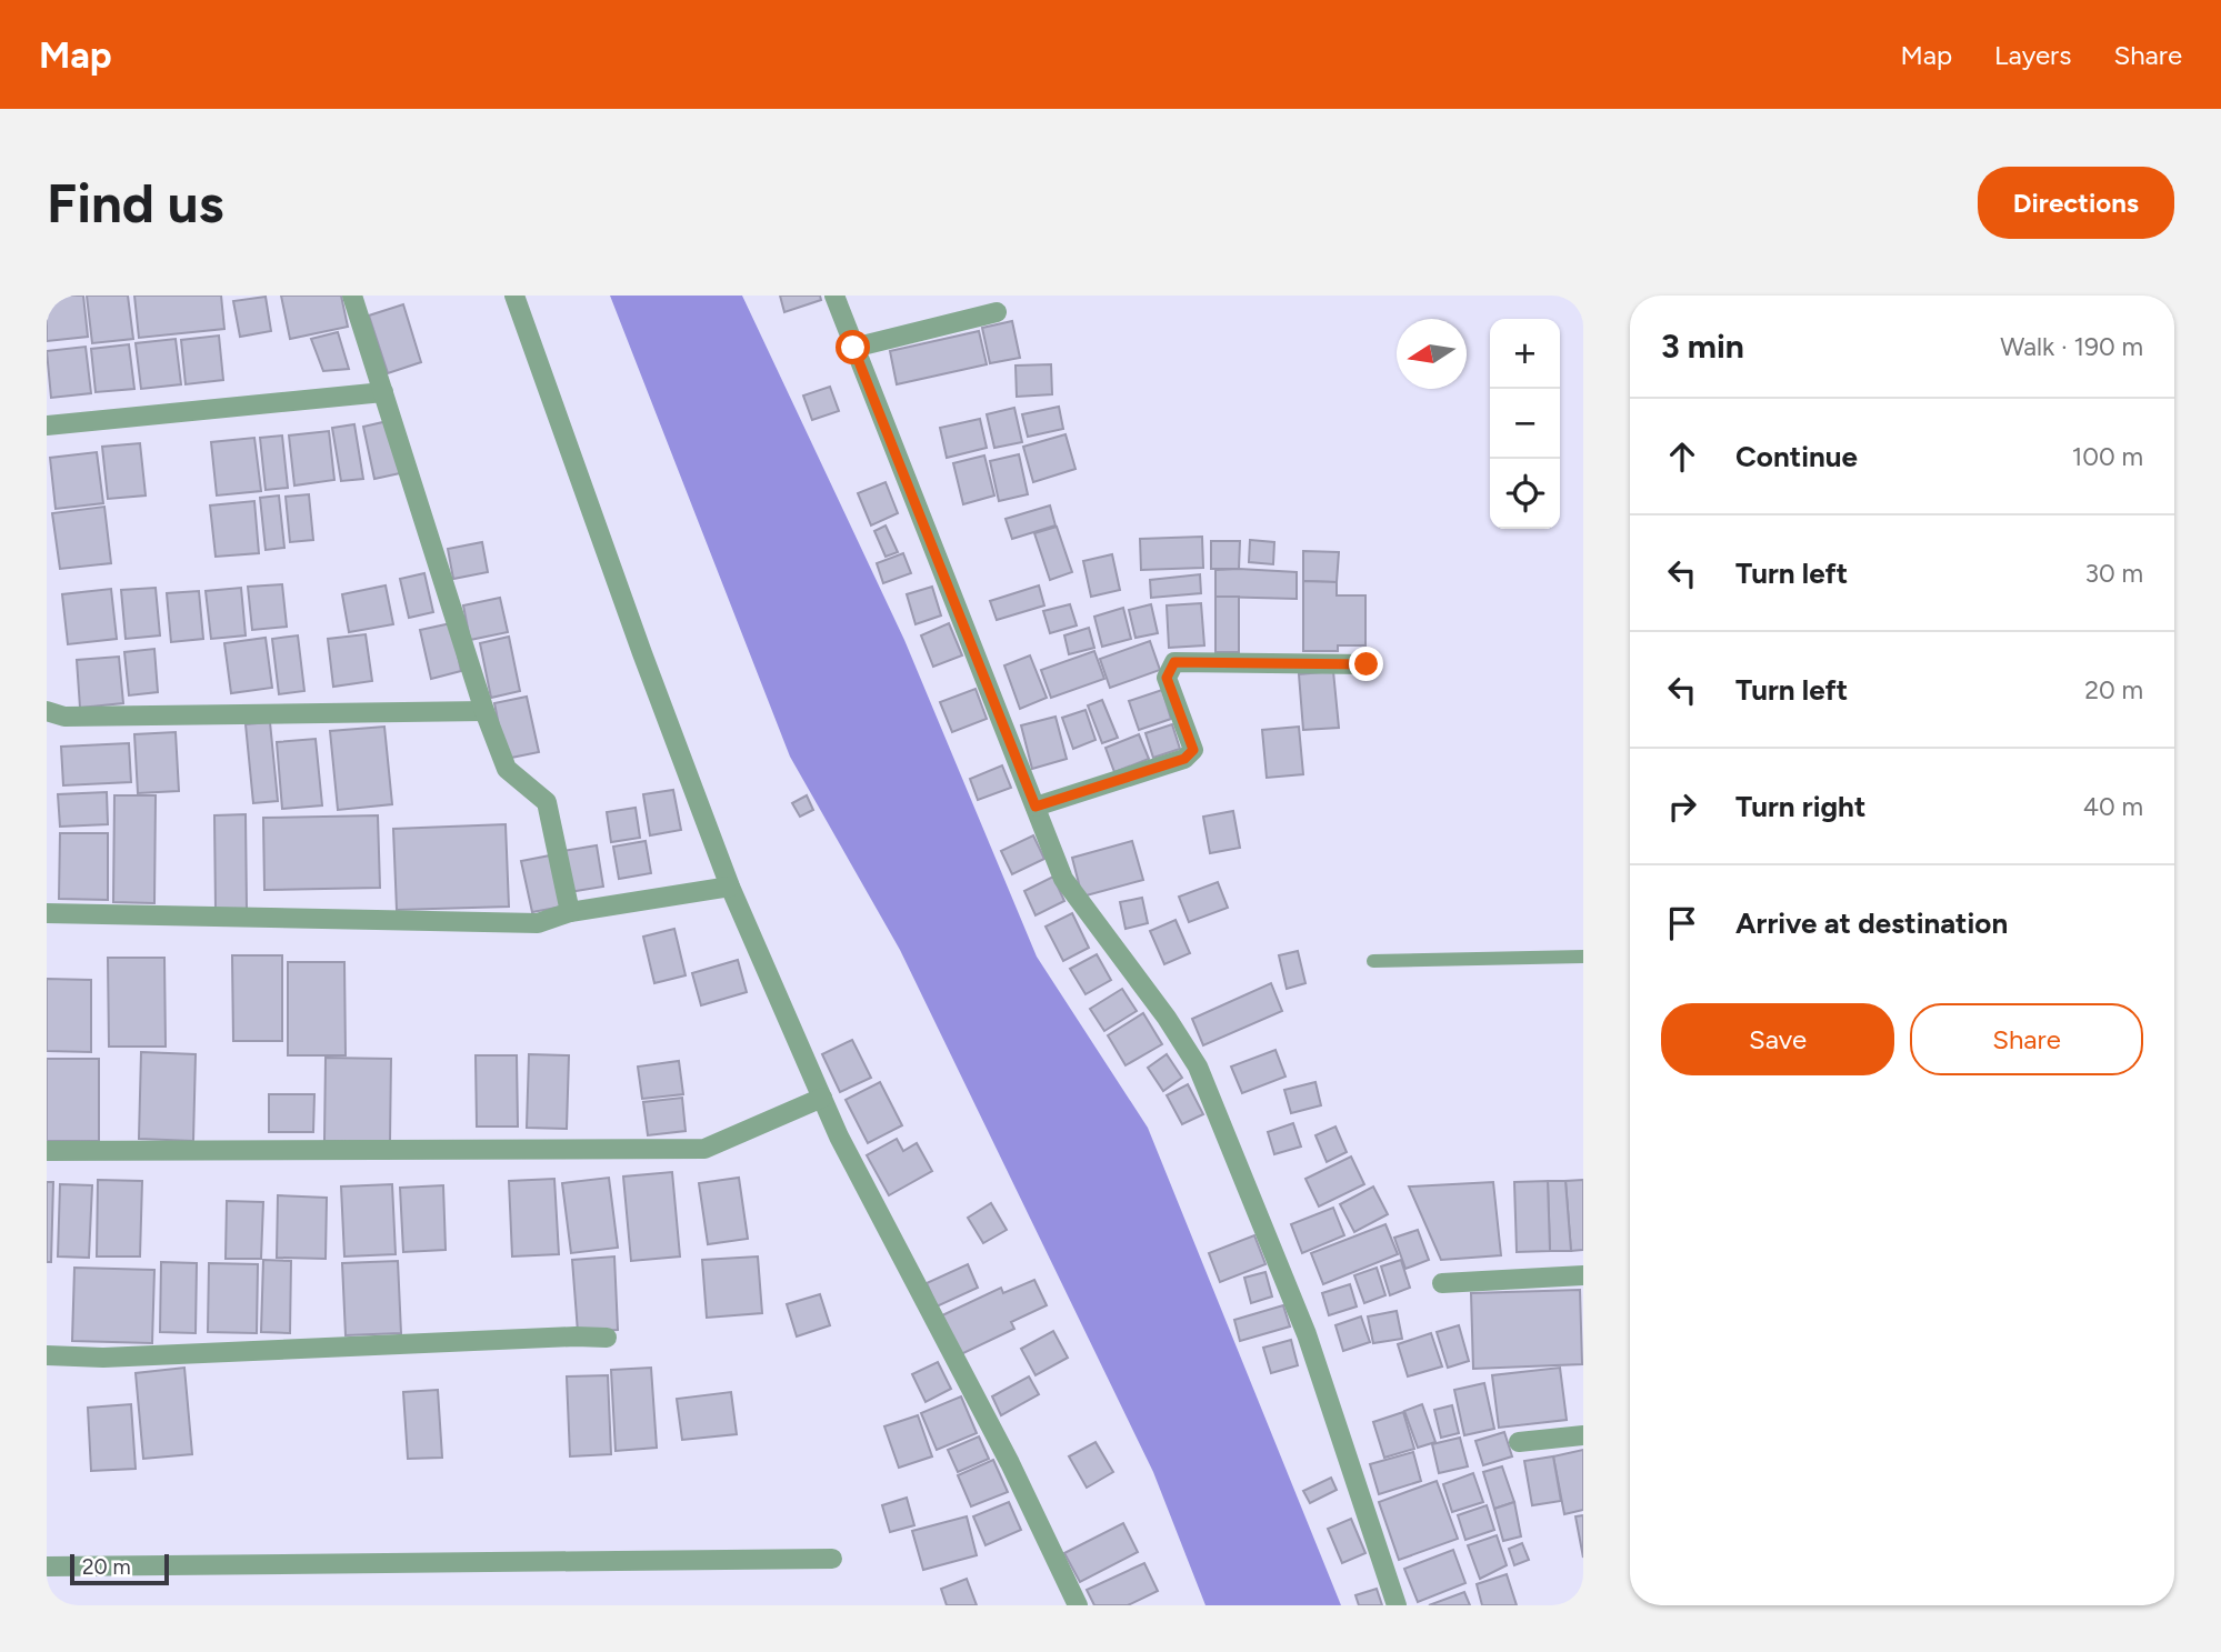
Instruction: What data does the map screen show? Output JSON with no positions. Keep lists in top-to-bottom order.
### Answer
{
  "scale_bar": "20 m",
  "north": "left",
  "page": {
    "header": "Map",
    "nav": ["Map", "Layers", "Share"],
    "buttons": [
      "Directions",
      ["Save", "Share"]
    ],
    "title": "Find us",
    "heading": ["3 min", "Walk · 190 m"],
    "map_buttons": ["+", "−"],
    "list": [
      ["Continue", "100 m"],
      ["Turn left", "30 m"],
      ["Turn left", "20 m"],
      ["Turn right", "40 m"],
      "Arrive at destination"
    ],
    "scale": "20 m"
  }
}
